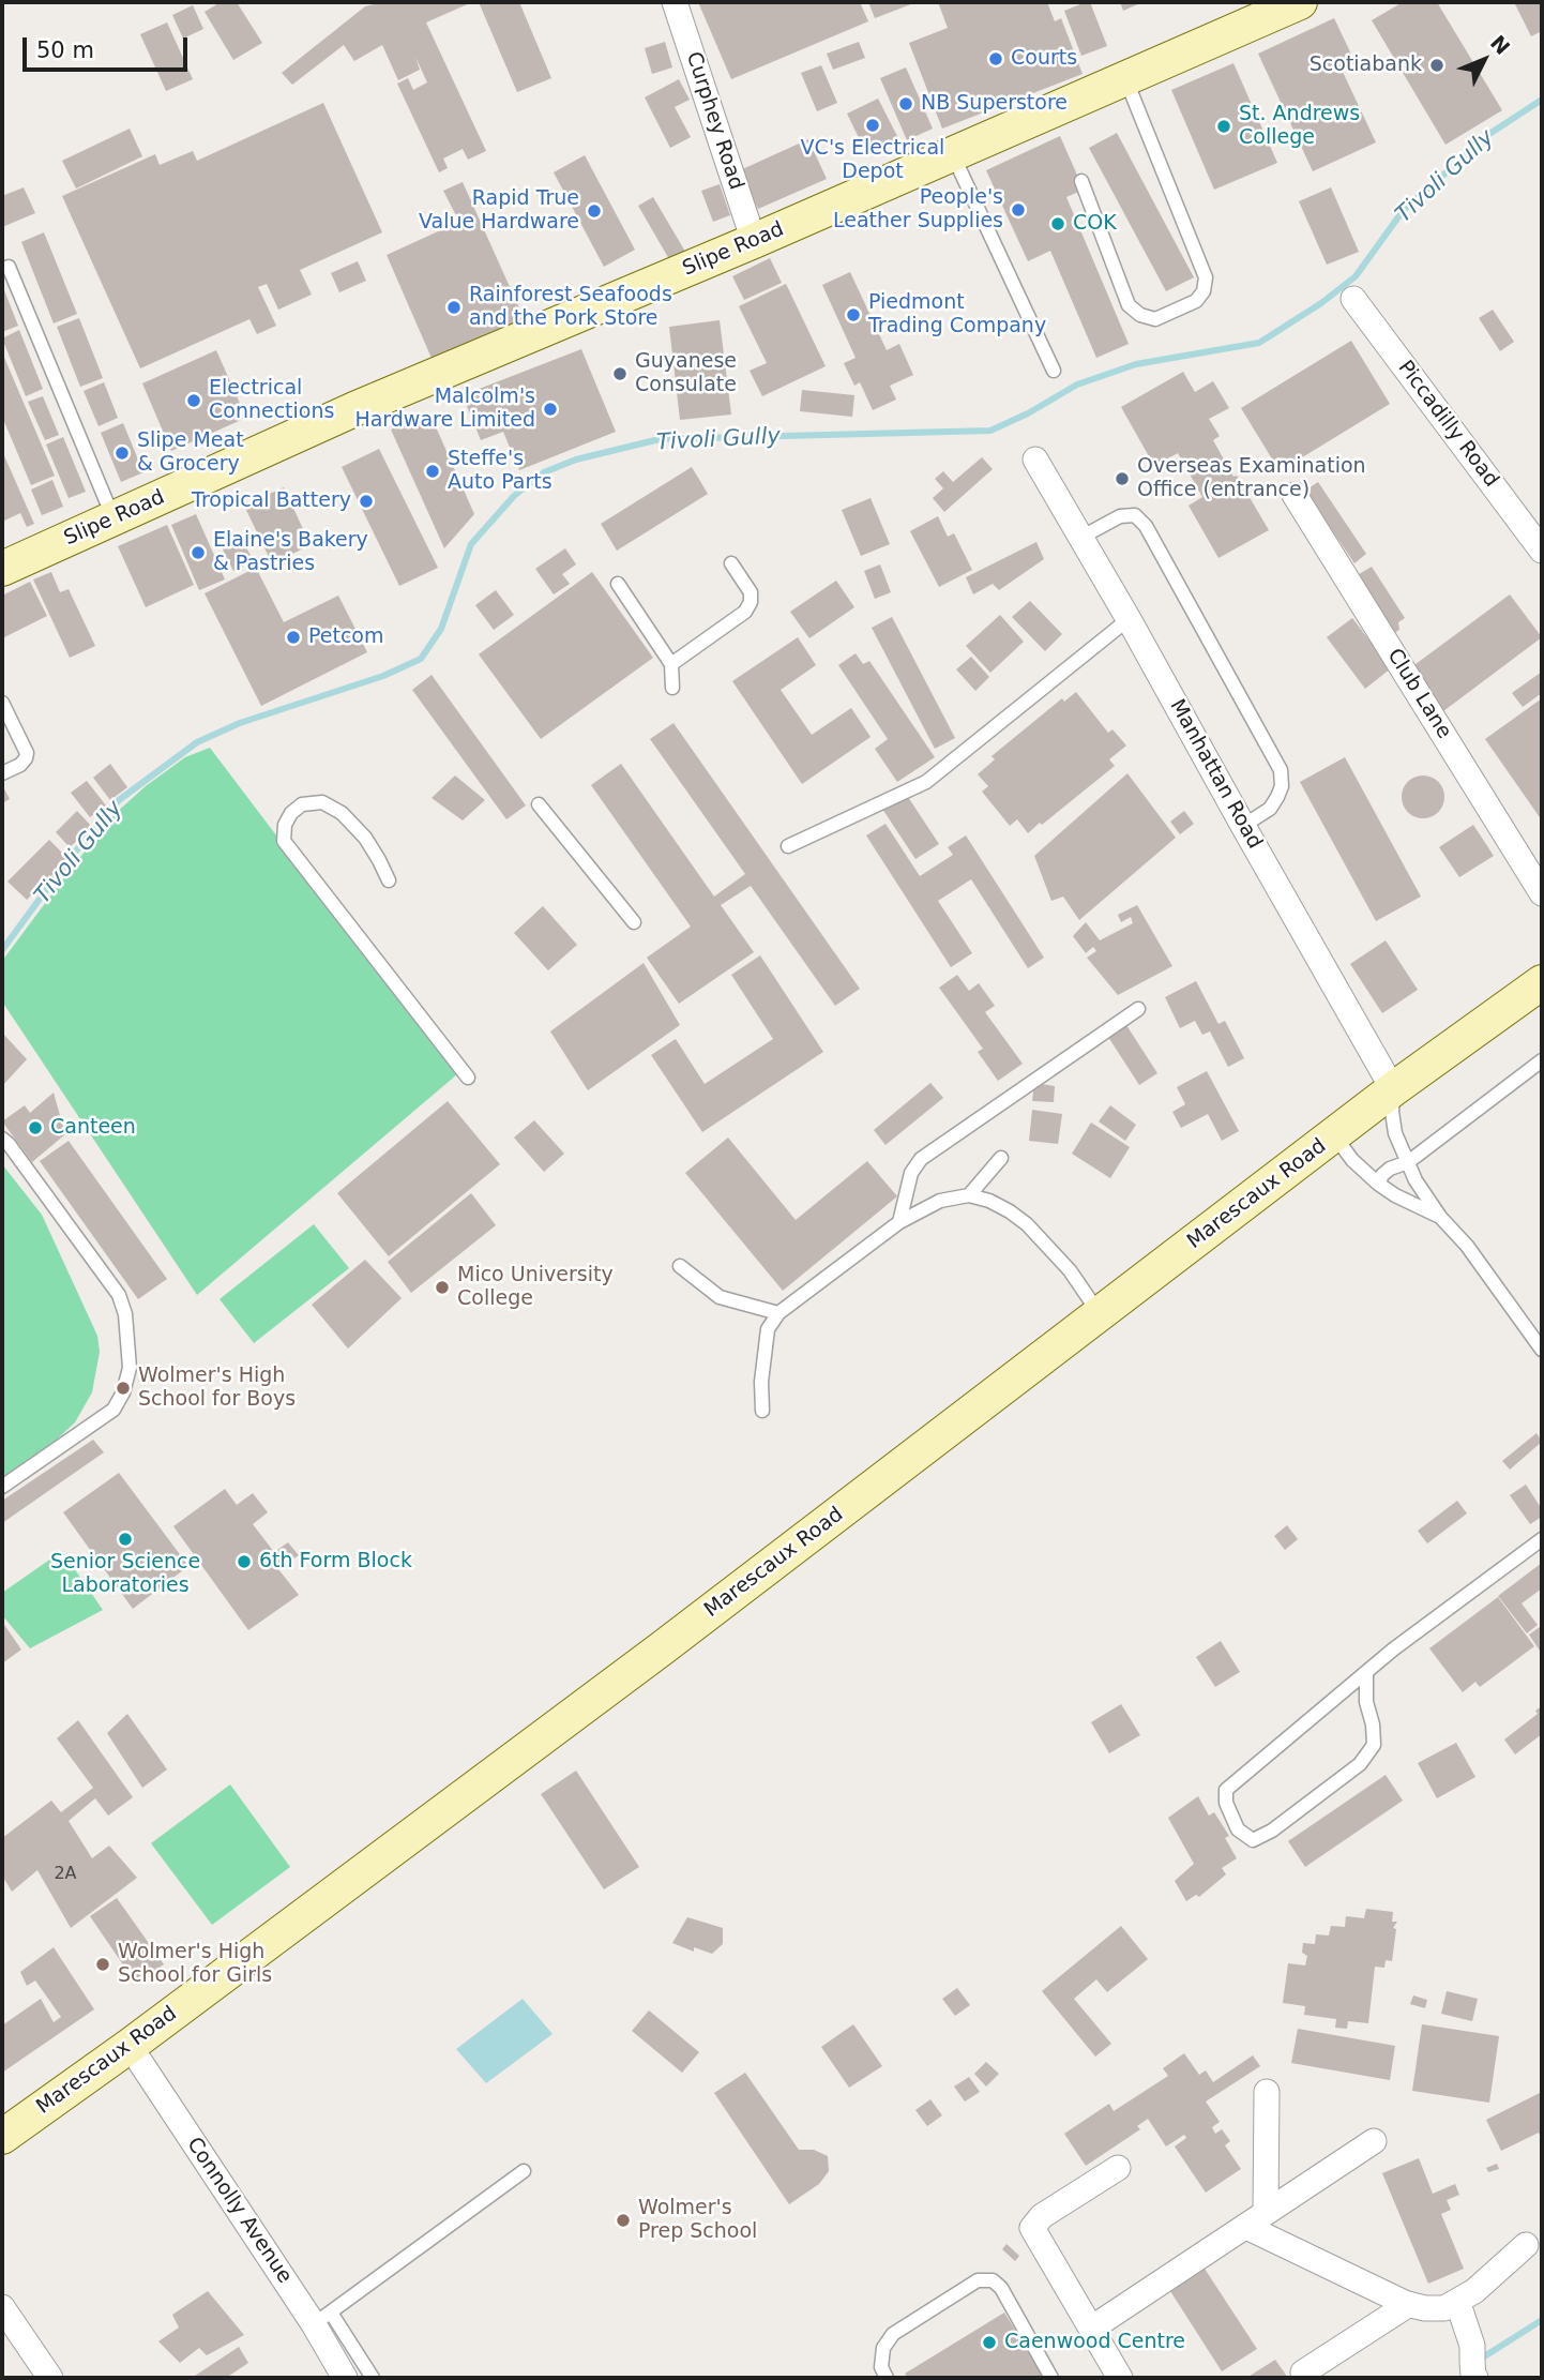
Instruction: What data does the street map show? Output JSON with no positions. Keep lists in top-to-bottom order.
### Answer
{
  "streets": {
    "main road": ["Slipe Road", "Marescaux Road"],
    "street": [
      "Curphey Road",
      "Piccadilly Road",
      "Club Lane",
      "Manhattan Road",
      "Connolly Avenue"
    ]
  },
  "crossings": [
    ["Curphey Road", "Slipe Road"],
    ["Manhattan Road", "Marescaux Road"],
    ["Marescaux Road", "Connolly Avenue"]
  ],
  "water": ["Tivoli Gully"],
  "places": [
    "Courts",
    "Scotiabank",
    "NB Superstore",
    "VC's Electrical Depot",
    "St. Andrews College",
    "People's Leather Supplies",
    "Rapid True Value Hardware",
    "COK",
    "Rainforest Seafoods and the Pork Store",
    "Piedmont Trading Company",
    "Guyanese Consulate",
    "Electrical Connections",
    "Malcolm's Hardware Limited",
    "Slipe Meat & Grocery",
    "Steffe's Auto Parts",
    "Overseas Examination Office (entrance)",
    "Tropical Battery",
    "Elaine's Bakery & Pastries",
    "Petcom",
    "Canteen",
    "Mico University College",
    "Wolmer's High School for Boys",
    "Senior Science Laboratories",
    "6th Form Block",
    "Wolmer's High School for Girls",
    "Wolmer's Prep School",
    "Caenwood Centre"
  ],
  "house_numbers": ["2A"],
  "scale_bar": "50 m",
  "north": "top right"
}
